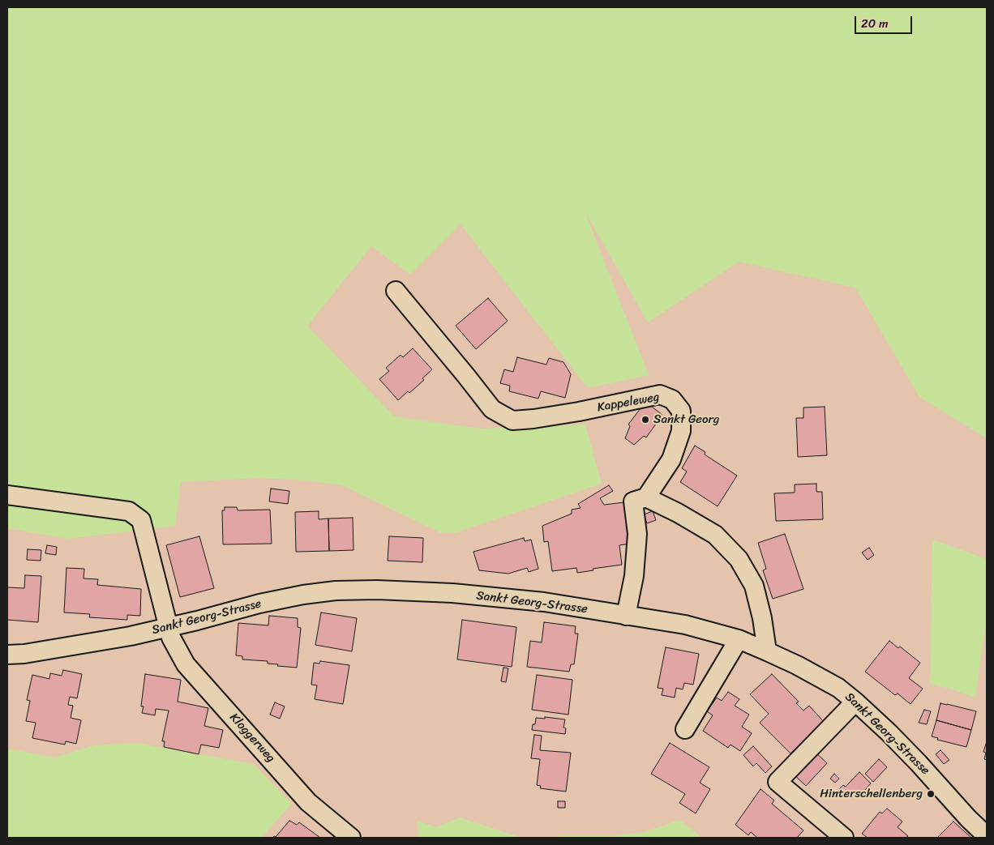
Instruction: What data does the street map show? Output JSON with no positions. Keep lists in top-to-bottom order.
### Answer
{
  "streets": {
    "street": ["Kappeleweg", "Sankt Georg-Strasse", "Kloggerweg"]
  },
  "crossings": [
    ["Kappeleweg", "Sankt Georg-Strasse"],
    ["Sankt Georg-Strasse", "Kloggerweg"]
  ],
  "places": ["Sankt Georg", "Hinterschellenberg"],
  "scale_bar": "20 m"
}
